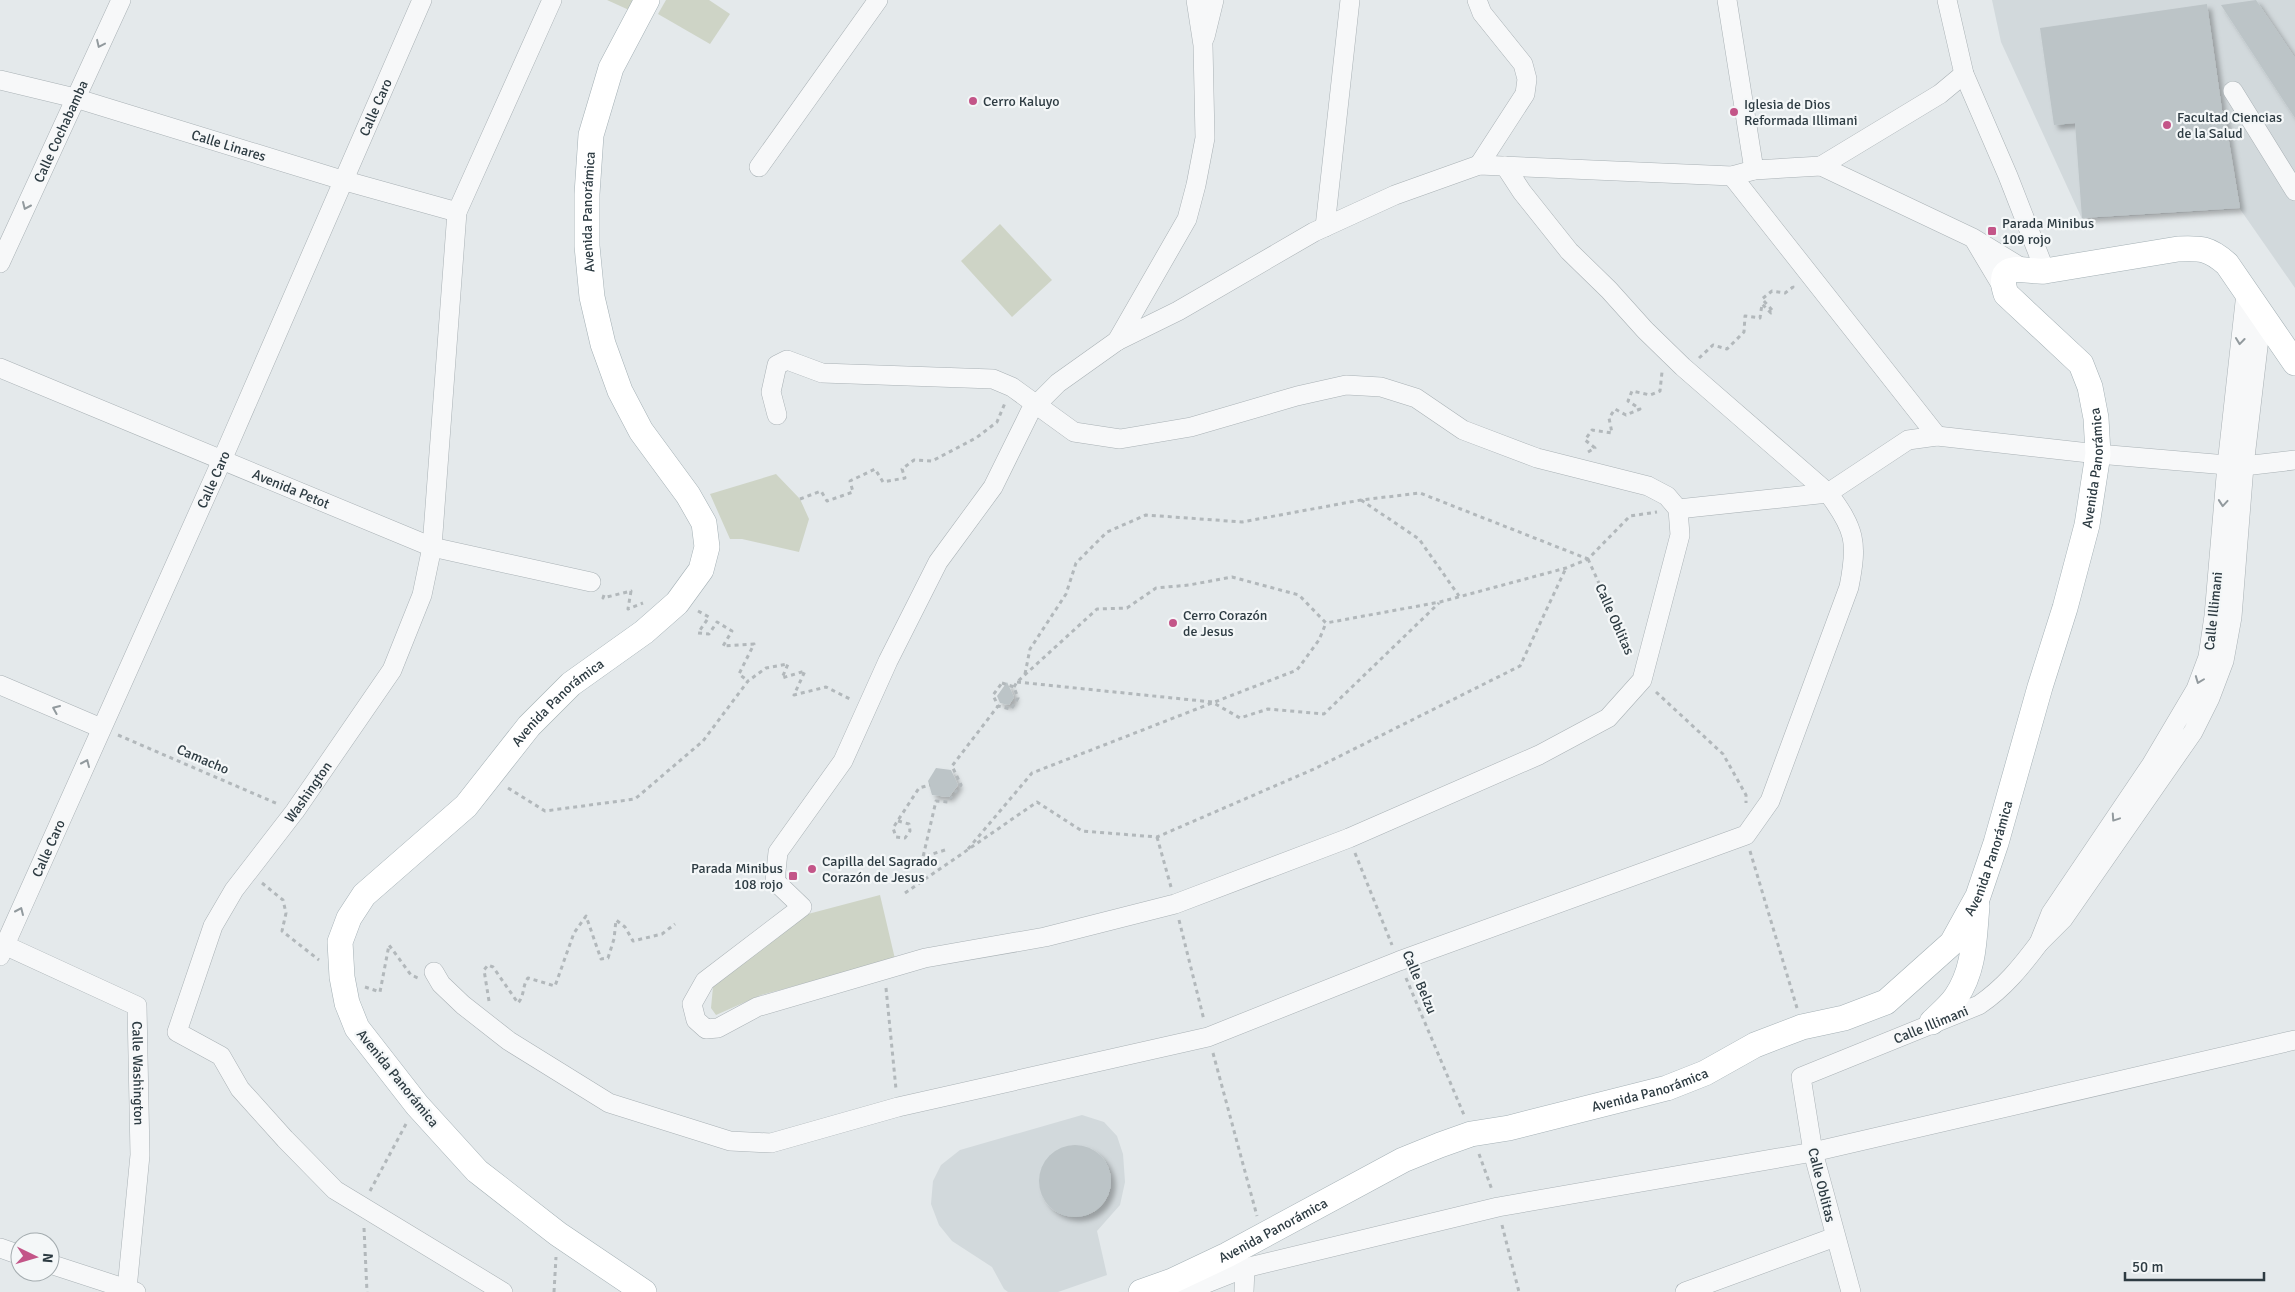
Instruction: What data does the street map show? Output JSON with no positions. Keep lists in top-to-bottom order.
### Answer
{
  "streets": {
    "main road": ["Avenida Panorámica"],
    "street": [
      "Calle Caro",
      "Calle Cochabamba",
      "Calle Linares",
      "Avenida Petot",
      "Calle Illimani",
      "Calle Oblitas",
      "Washington",
      "Calle Washington"
    ],
    "path": ["Camacho", "Calle Belzu"]
  },
  "crossings": [
    ["Calle Caro", "Calle Linares"],
    ["Calle Caro", "Avenida Petot"],
    ["Calle Caro", "Camacho"],
    ["Calle Caro", "Calle Washington"],
    ["Calle Cochabamba", "Calle Linares"],
    ["Calle Linares", "Washington"],
    ["Avenida Panorámica", "Calle Illimani"],
    ["Avenida Panorámica", "Calle Belzu"],
    ["Avenida Petot", "Washington"],
    ["Calle Illimani", "Calle Oblitas"],
    ["Camacho", "Washington"]
  ],
  "one_way": ["Calle Cochabamba"],
  "places": {
    "other": [
      "Cerro Kaluyo",
      "Iglesia de Dios Reformada Illimani",
      "Facultad Ciencias de la Salud",
      "Cerro Corazón de Jesus",
      "Capilla del Sagrado Corazón de Jesus"
    ],
    "transit": ["Parada Minibus 109 rojo", "Parada Minibus 108 rojo"]
  },
  "scale_bar": "50 m",
  "north": "right"
}
